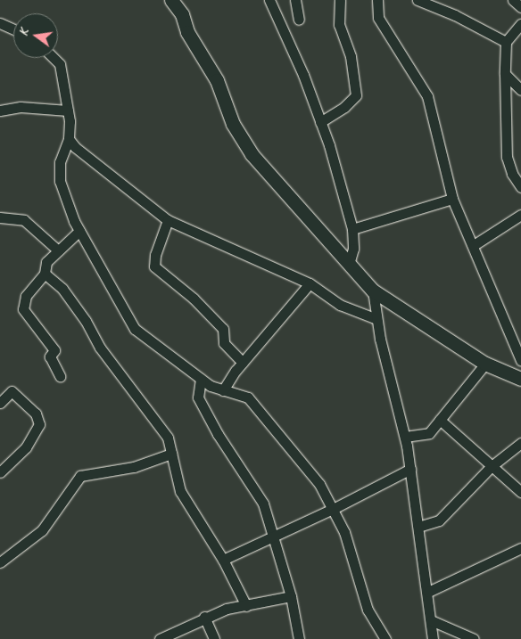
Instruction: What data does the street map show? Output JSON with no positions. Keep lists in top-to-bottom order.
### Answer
{
  "north": "left"
}
